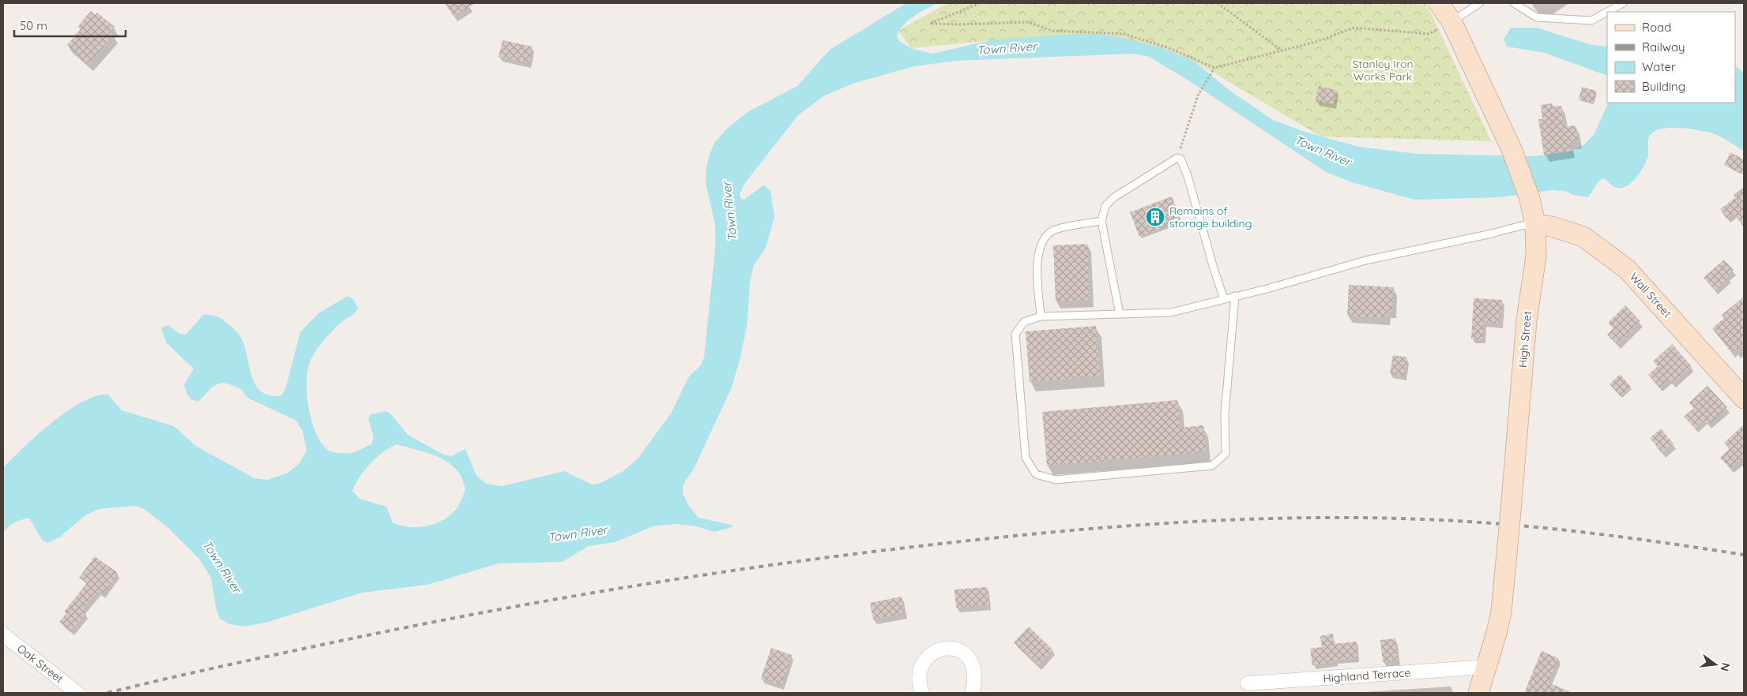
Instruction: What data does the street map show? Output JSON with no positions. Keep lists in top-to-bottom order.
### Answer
{
  "streets": {
    "main road": ["Wall Street", "High Street"],
    "street": ["Oak Street", "Highland Terrace"]
  },
  "crossings": [
    ["Wall Street", "High Street"],
    ["High Street", "Highland Terrace"]
  ],
  "water": ["Town River"],
  "parks": ["Stanley Iron Works Park"],
  "places": {
    "building": ["Remains of storage building"]
  },
  "legend": [
    "Road",
    "Railway",
    "Water",
    "Building"
  ],
  "scale_bar": "50 m",
  "north": "right"
}
